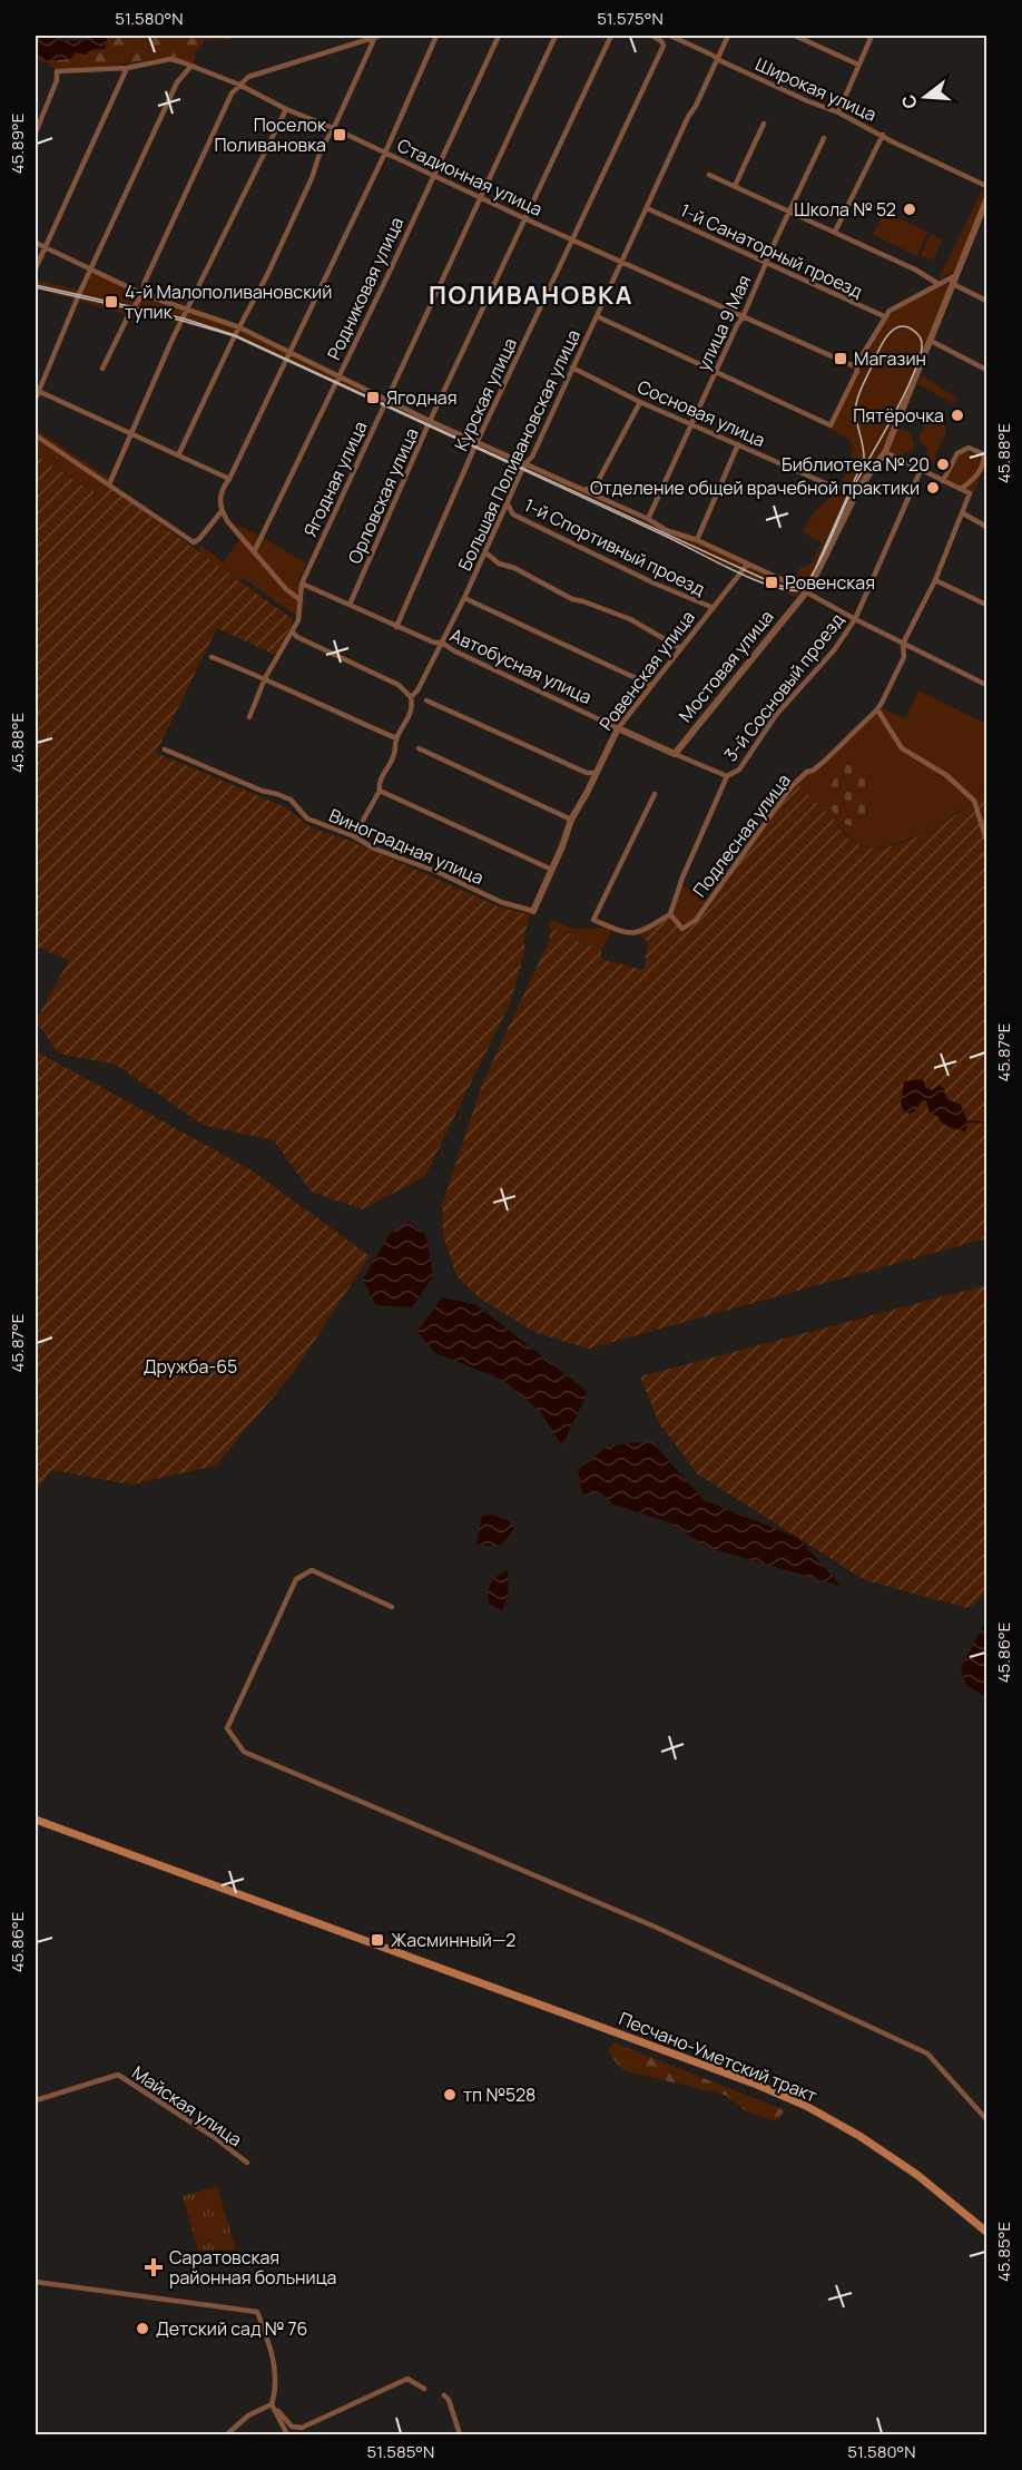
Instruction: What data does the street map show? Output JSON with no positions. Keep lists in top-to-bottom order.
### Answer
{
  "streets": {
    "main road": ["Песчано-Уметский тракт"],
    "street": [
      "Широкая улица",
      "Стадионная улица",
      "1-й Санаторный проезд",
      "Родниковая улица",
      "улица 9 Мая",
      "Курская улица",
      "Сосновая улица",
      "Большая Поливановская улица",
      "Ягодная улица",
      "Орловская улица",
      "1-й Спортивный проезд",
      "Автобусная улица",
      "Мостовая улица",
      "Ровенская улица",
      "3-й Сосновый проезд",
      "Подлесная улица",
      "Виноградная улица",
      "Майская улица"
    ]
  },
  "crossings": [
    ["Широкая улица", "Большая Поливановская улица"],
    ["Стадионная улица", "Родниковая улица"],
    ["Стадионная улица", "улица 9 Мая"],
    ["Стадионная улица", "Курская улица"],
    ["Стадионная улица", "Большая Поливановская улица"],
    ["Стадионная улица", "Ягодная улица"],
    ["Стадионная улица", "Орловская улица"],
    ["1-й Санаторный проезд", "улица 9 Мая"],
    ["1-й Санаторный проезд", "Большая Поливановская улица"],
    ["улица 9 Мая", "Сосновая улица"],
    ["Курская улица", "Автобусная улица"],
    ["Сосновая улица", "Большая Поливановская улица"],
    ["Сосновая улица", "Мостовая улица"],
    ["Большая Поливановская улица", "1-й Спортивный проезд"],
    ["Большая Поливановская улица", "Автобусная улица"],
    ["Большая Поливановская улица", "Виноградная улица"],
    ["Ягодная улица", "Автобусная улица"],
    ["Орловская улица", "Автобусная улица"],
    ["1-й Спортивный проезд", "Ровенская улица"],
    ["Автобусная улица", "Мостовая улица"],
    ["Автобусная улица", "Ровенская улица"],
    ["Автобусная улица", "3-й Сосновый проезд"],
    ["Ровенская улица", "Виноградная улица"],
    ["3-й Сосновый проезд", "Подлесная улица"]
  ],
  "districts": ["ПОЛИВАНОВКА"],
  "parks": ["Дружба-65"],
  "places": {
    "transit": [
      "Поселок Поливановка",
      "4-й Малополивановский тупик",
      "Магазин",
      "Ягодная",
      "Ровенская",
      "Жасминный—2"
    ],
    "other": [
      "Школа № 52",
      "Пятёрочка",
      "Библиотека № 20",
      "Отделение общей врачебной практики",
      "тп №528",
      "Детский сад № 76"
    ],
    "health": ["Саратовская районная больница"]
  },
  "north": "left",
  "coordinates": [
    "51.580°N",
    "51.575°N",
    "45.89°E",
    "45.88°E",
    "45.87°E",
    "45.86°E",
    "45.85°E",
    "51.585°N"
  ]
}
